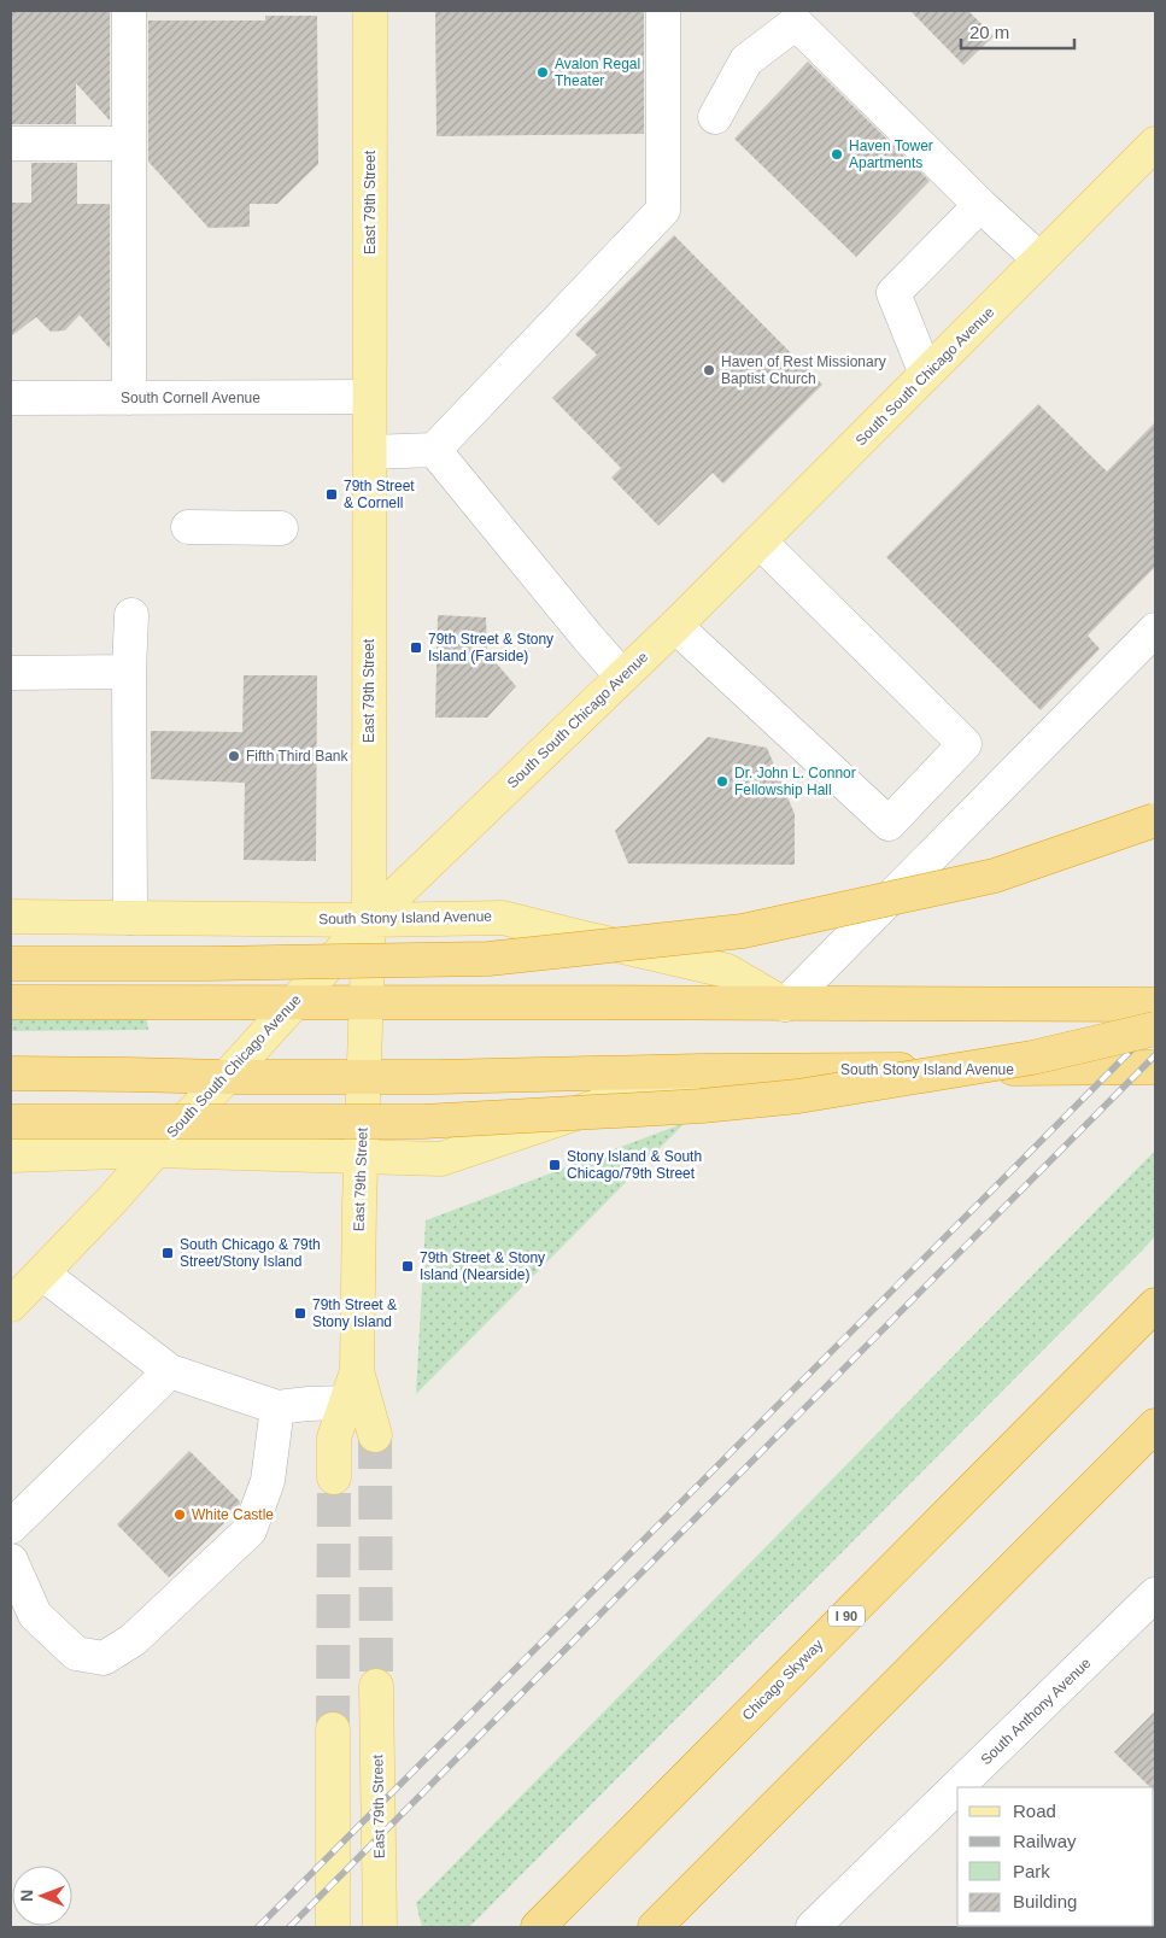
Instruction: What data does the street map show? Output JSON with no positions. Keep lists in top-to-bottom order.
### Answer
{
  "streets": {
    "highway": ["South Stony Island Avenue", "I 90", "Chicago Skyway"],
    "main road": ["East 79th Street", "South South Chicago Avenue"],
    "street": ["South Cornell Avenue", "South Anthony Avenue"]
  },
  "crossings": [
    ["East 79th Street", "South South Chicago Avenue"],
    ["East 79th Street", "South Cornell Avenue"],
    ["East 79th Street", "South Stony Island Avenue"],
    ["South South Chicago Avenue", "South Stony Island Avenue"]
  ],
  "places": {
    "other": [
      "Avalon Regal Theater",
      "Haven Tower Apartments",
      "Haven of Rest Missionary Baptist Church",
      "Fifth Third Bank",
      "Dr. John L. Connor Fellowship Hall",
      "White Castle"
    ],
    "transit": [
      "79th Street & Cornell",
      "79th Street & Stony Island (Farside)",
      "Stony Island & South Chicago/79th Street",
      "South Chicago & 79th Street/Stony Island",
      "79th Street & Stony Island (Nearside)",
      "79th Street & Stony Island"
    ]
  },
  "legend": [
    "Road",
    "Railway",
    "Park",
    "Building"
  ],
  "scale_bar": "20 m",
  "north": "left"
}
